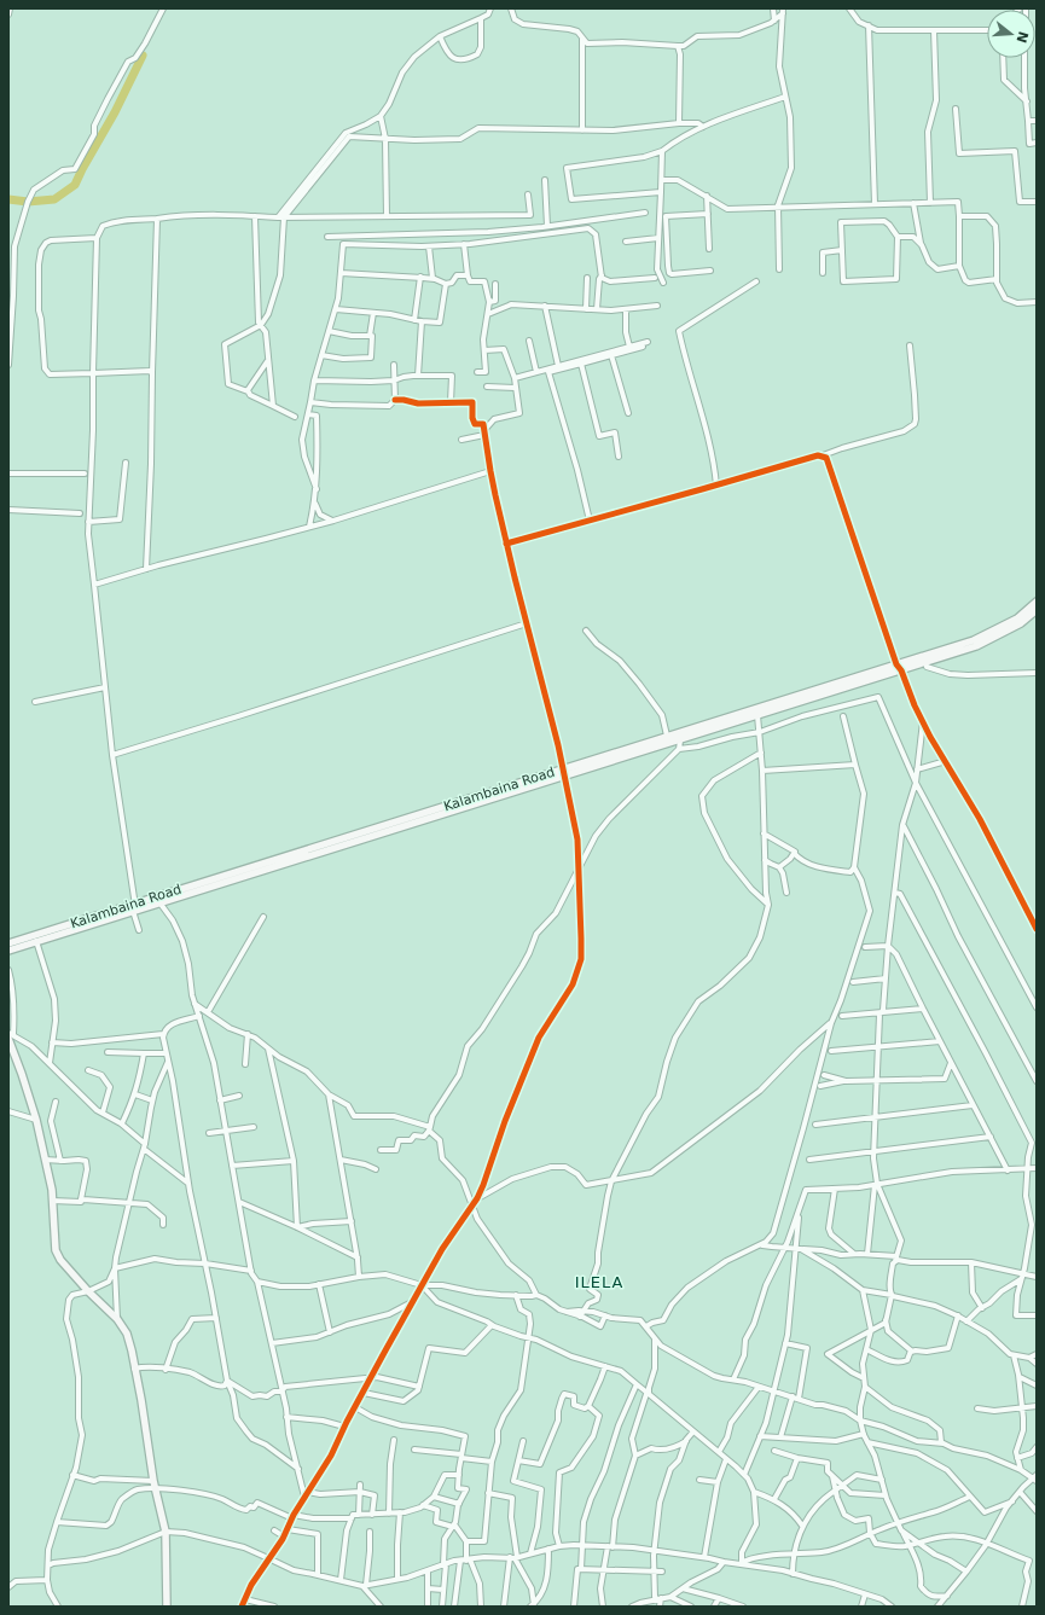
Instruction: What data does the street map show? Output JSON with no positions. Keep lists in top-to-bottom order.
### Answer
{
  "streets": {
    "main road": ["Kalambaina Road"]
  },
  "districts": ["ILELA"],
  "north": "right"
}
